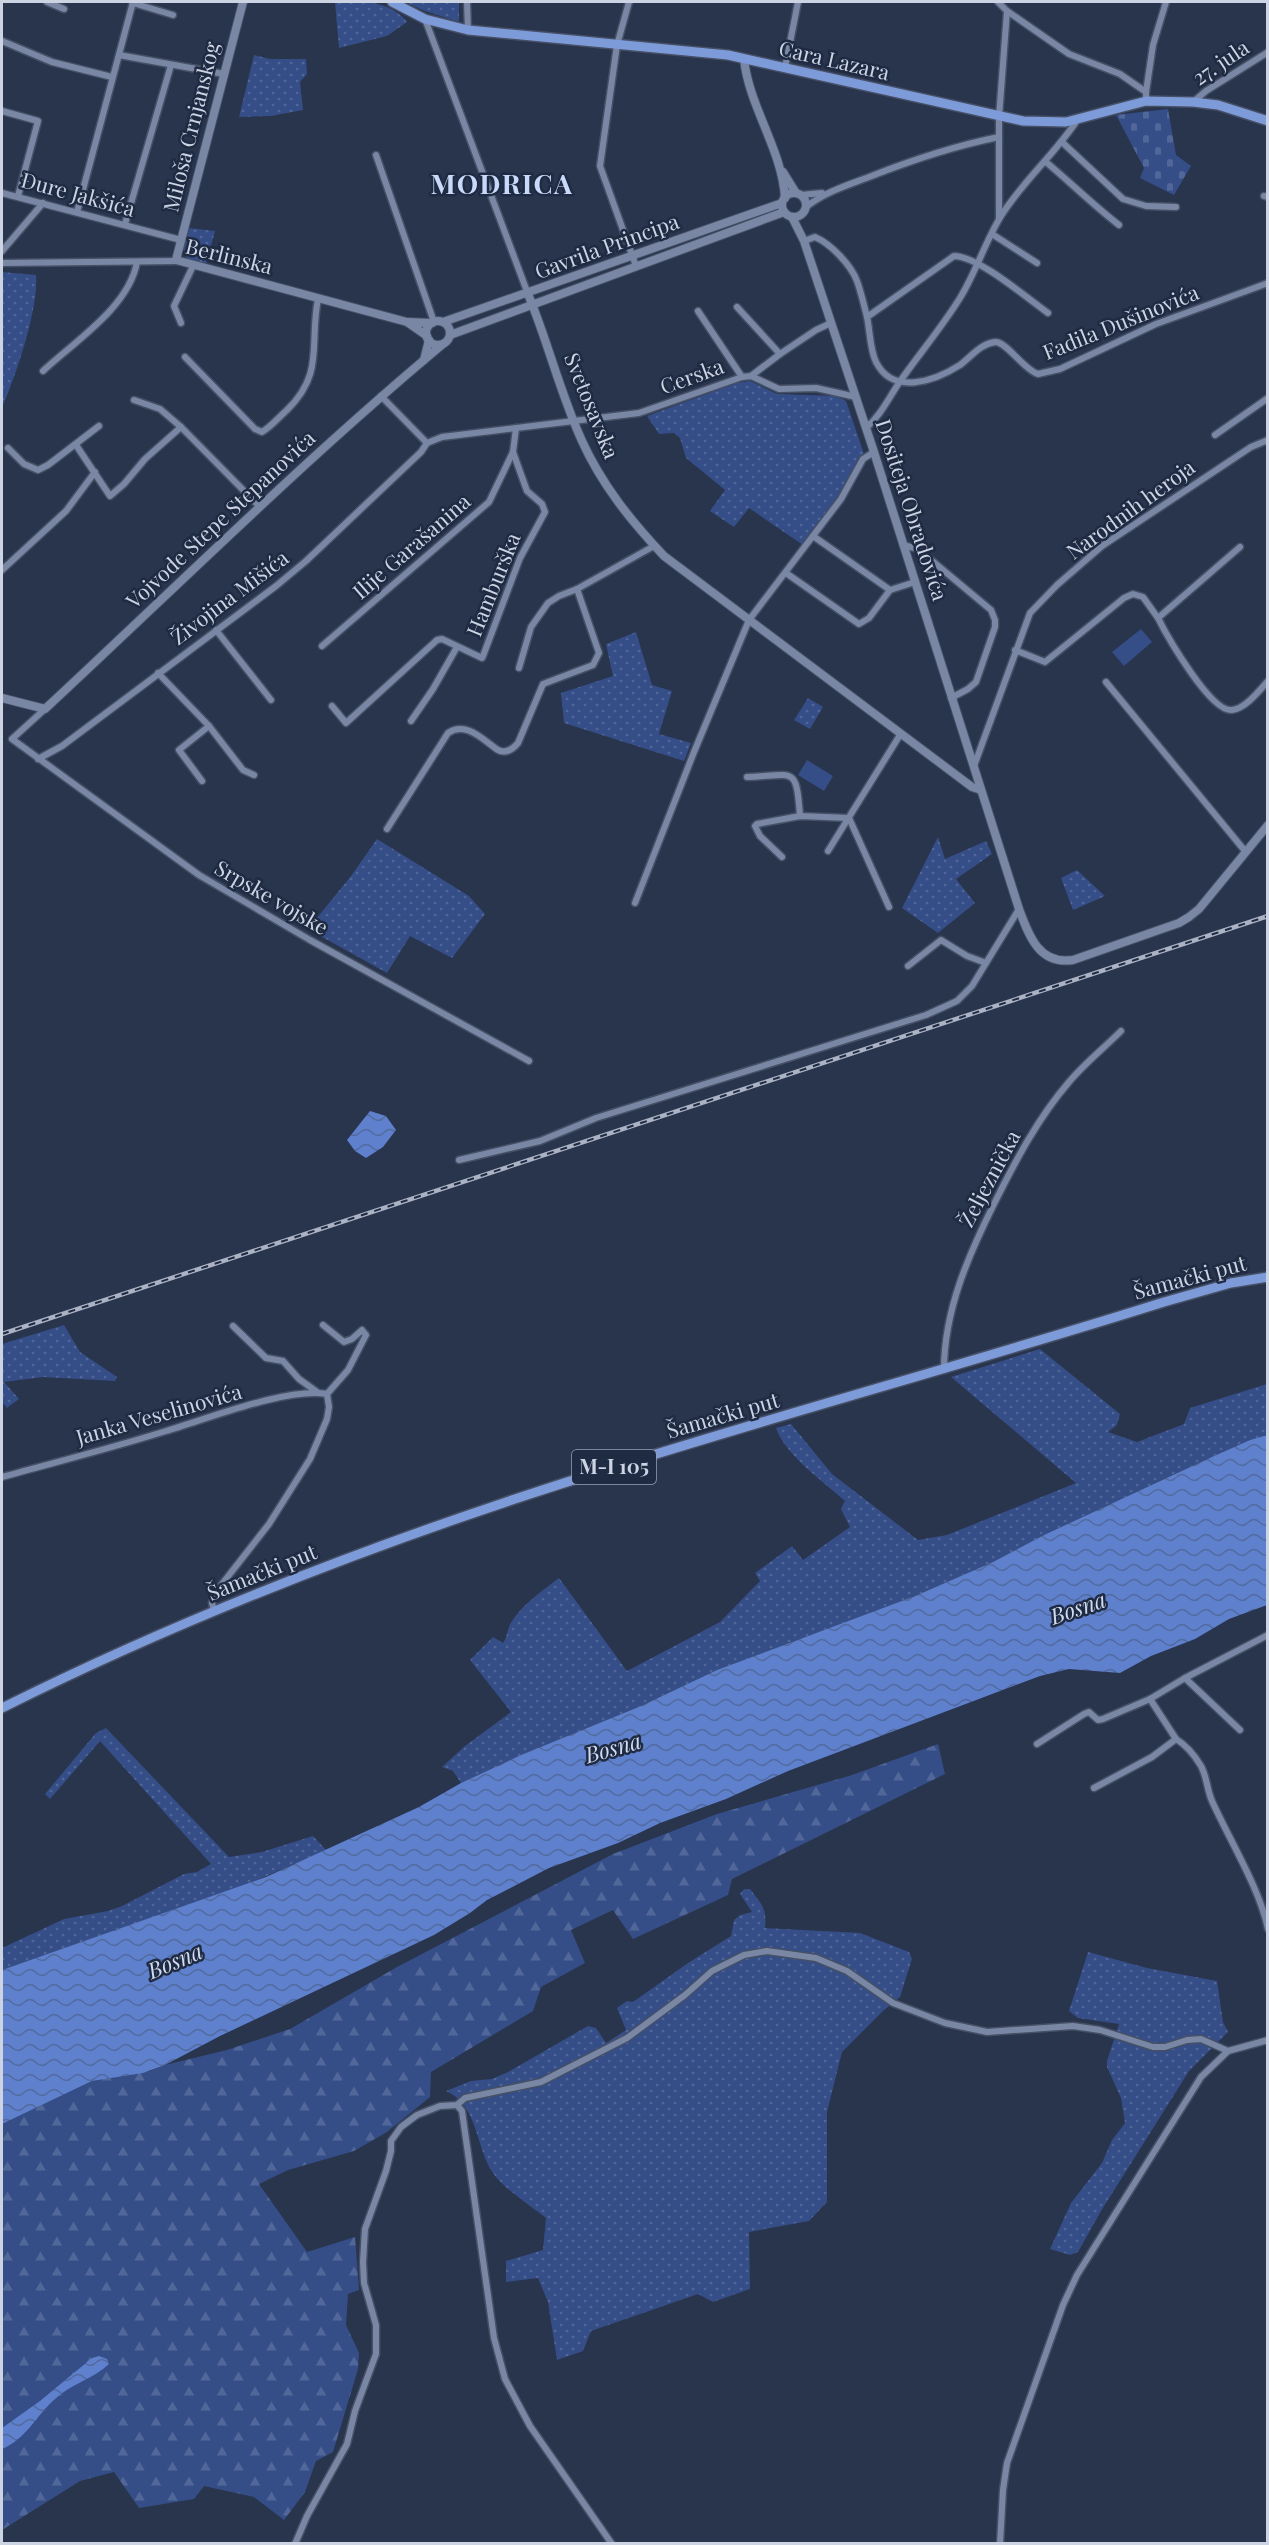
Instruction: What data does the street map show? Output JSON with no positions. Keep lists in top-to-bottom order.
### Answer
{
  "streets": {
    "main road": ["Cara Lazara", "Šamački put", "M-I 105"],
    "street": [
      "27. jula",
      "Miloša Crnjanskog",
      "Đure Jakšića",
      "Gavrila Principa",
      "Berlinska",
      "Fadila Dušinovića",
      "Cerska",
      "Svetosavska",
      "Dositeja Obradovića",
      "Narodnih heroja",
      "Vojvode Stepe Stepanovića",
      "Ilije Garašanina",
      "Hamburška",
      "Živojina Mišića",
      "Srpske vojske",
      "Željeznička",
      "Janka Veselinovića"
    ]
  },
  "crossings": [
    ["Cara Lazara", "27. jula"],
    ["Cara Lazara", "Svetosavska"],
    ["Miloša Crnjanskog", "Đure Jakšića"],
    ["Miloša Crnjanskog", "Berlinska"],
    ["Gavrila Principa", "Berlinska"],
    ["Gavrila Principa", "Svetosavska"],
    ["Gavrila Principa", "Dositeja Obradovića"],
    ["Gavrila Principa", "Vojvode Stepe Stepanovića"],
    ["Berlinska", "Vojvode Stepe Stepanovića"],
    ["Cerska", "Svetosavska"],
    ["Cerska", "Dositeja Obradovića"],
    ["Svetosavska", "Dositeja Obradovića"],
    ["Dositeja Obradovića", "Narodnih heroja"],
    ["Vojvode Stepe Stepanovića", "Srpske vojske"],
    ["Ilije Garašanina", "Hamburška"],
    ["Živojina Mišića", "Srpske vojske"],
    ["Željeznička", "Šamački put"]
  ],
  "districts": ["MODRICA"],
  "water": ["Bosna"]
}
